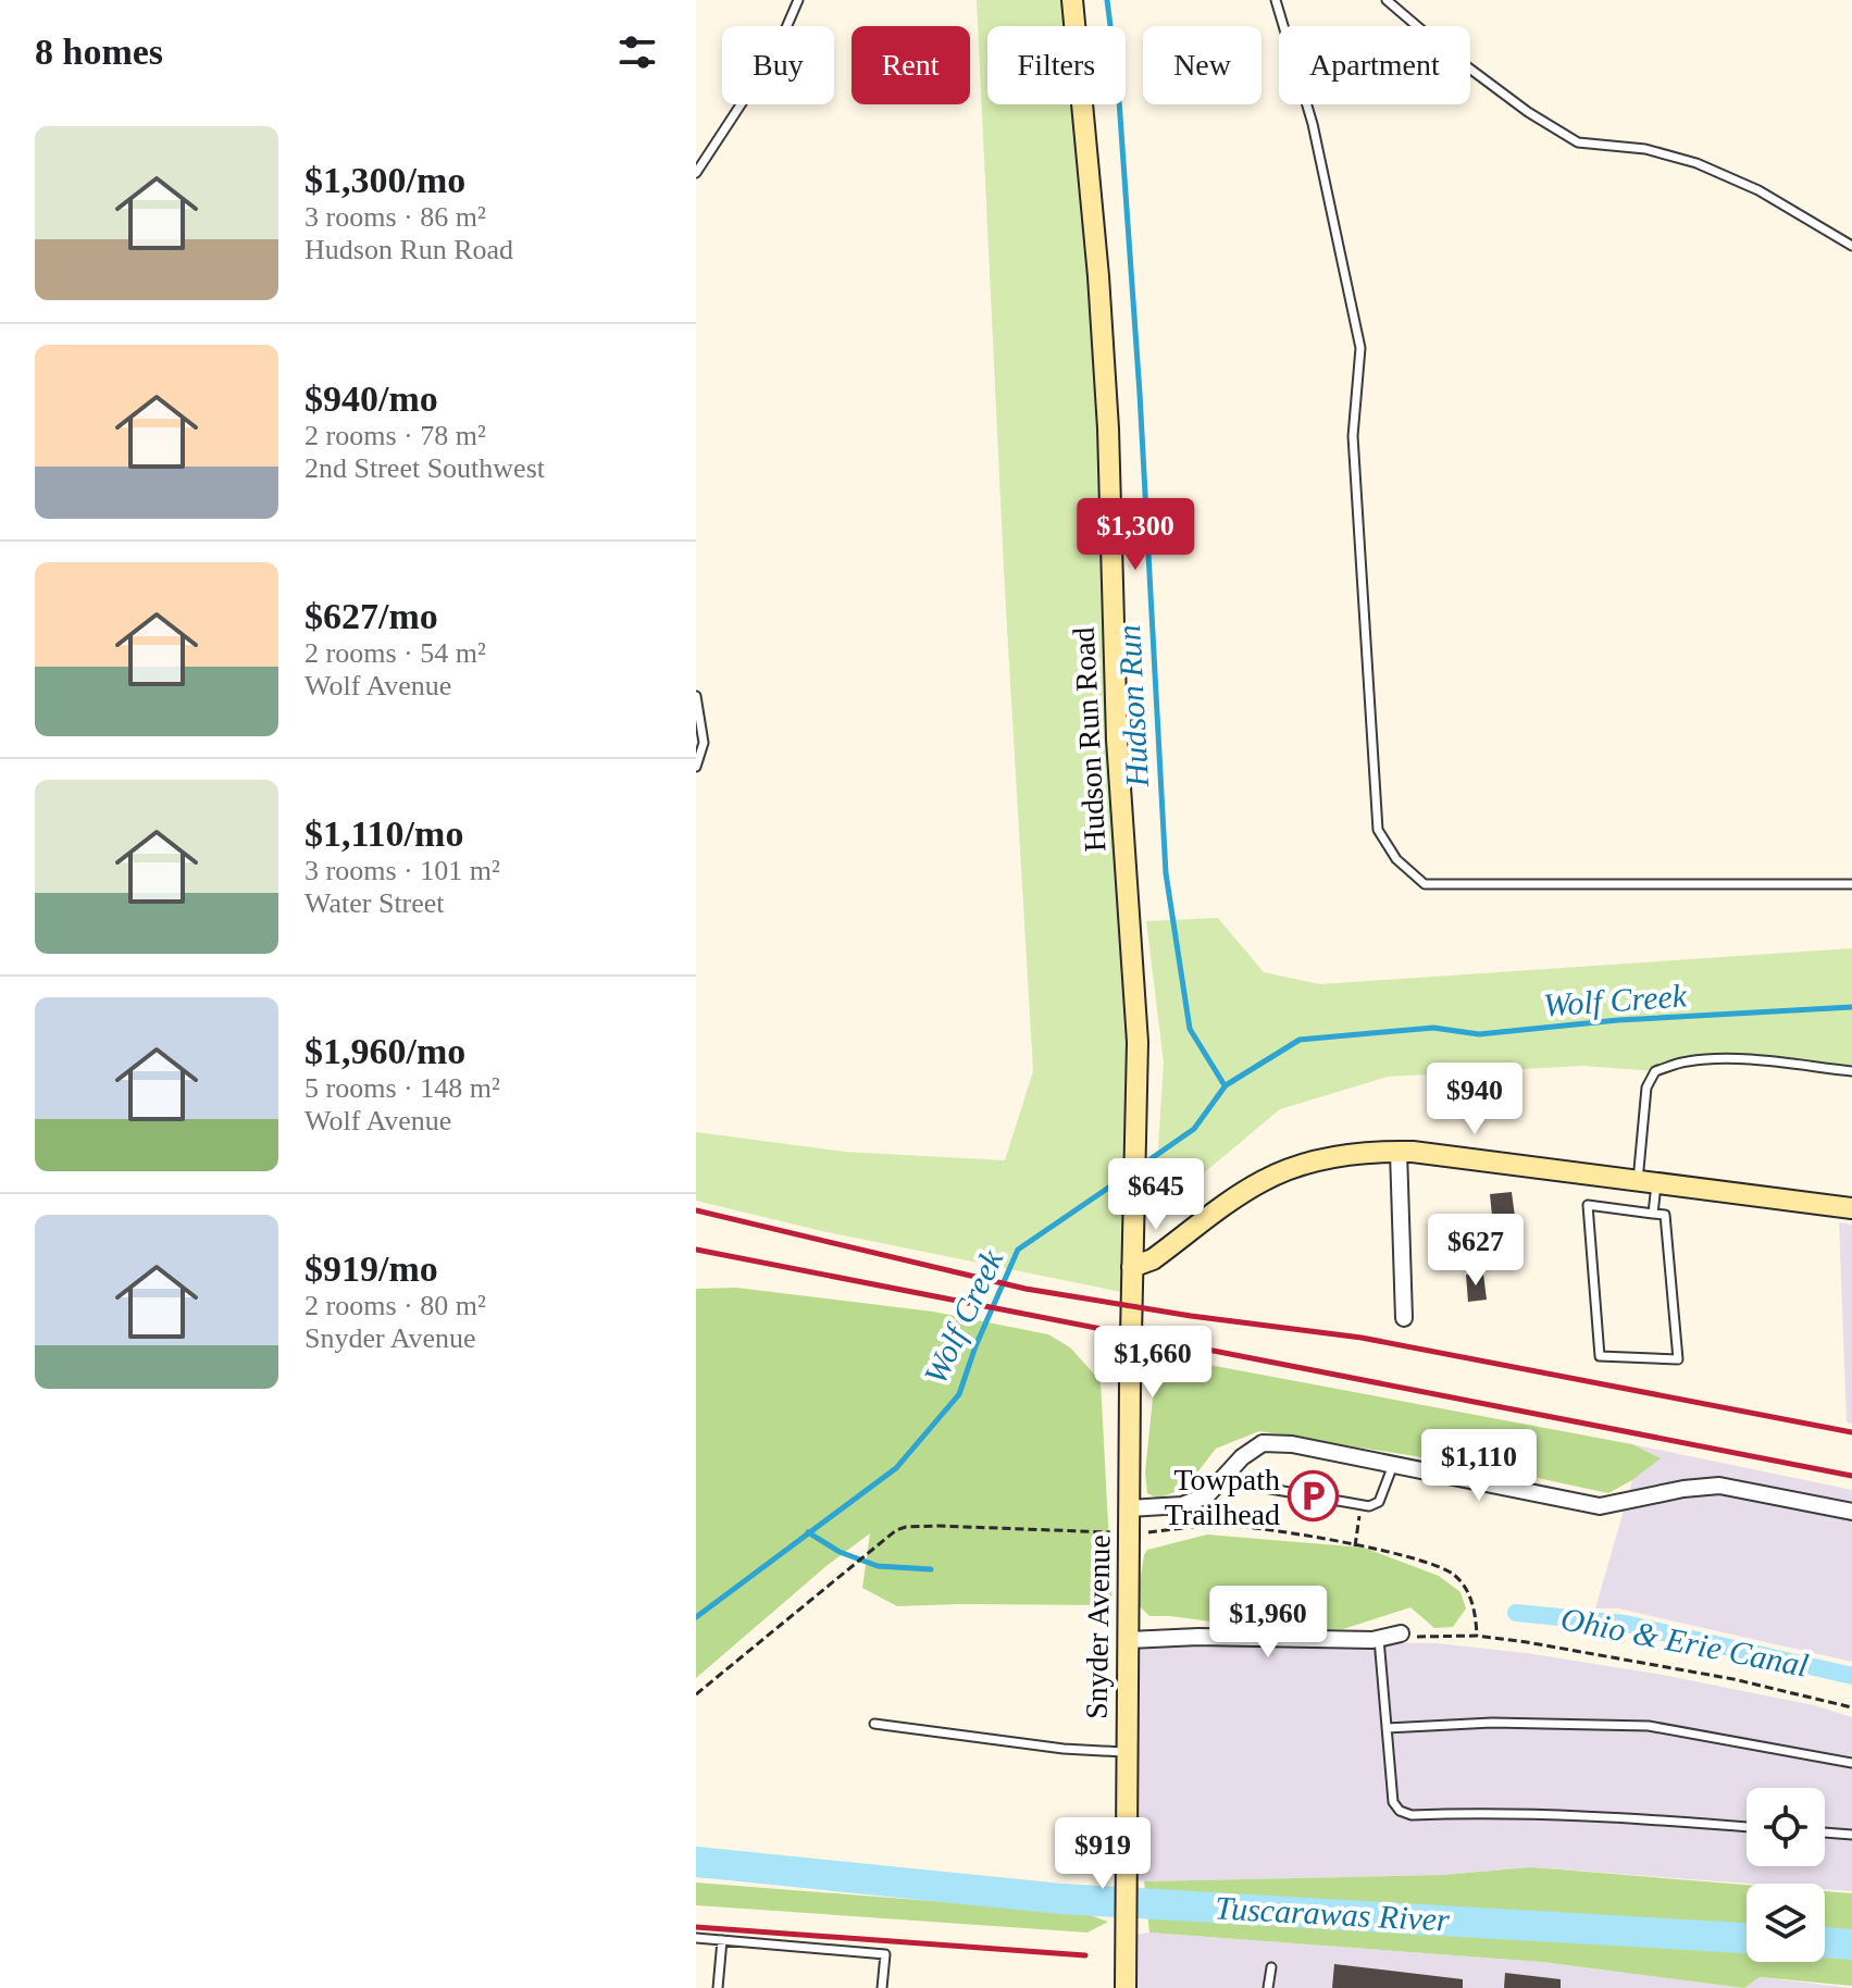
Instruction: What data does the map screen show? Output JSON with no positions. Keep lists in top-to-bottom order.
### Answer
{
  "streets": {
    "main road": ["Hudson Run Road", "Snyder Avenue"]
  },
  "crossings": [
    ["Hudson Run Road", "Snyder Avenue"]
  ],
  "water": [
    "Hudson Run",
    "Wolf Creek",
    "Ohio & Erie Canal",
    "Tuscarawas River"
  ],
  "places": {
    "parking": ["Towpath Trailhead"]
  },
  "page": {
    "heading": "8 homes",
    "chip": [
      "Buy",
      "Rent",
      "Filters",
      "New",
      "Apartment"
    ],
    "list": [
      {
        "name": "$1,300/mo",
        "note": "3 rooms · 86 m² · Hudson Run Road"
      },
      {
        "name": "$940/mo",
        "note": "2 rooms · 78 m² · 2nd Street Southwest"
      },
      {
        "name": "$627/mo",
        "note": "2 rooms · 54 m² · Wolf Avenue"
      },
      {
        "name": "$1,110/mo",
        "note": "3 rooms · 101 m² · Water Street"
      },
      {
        "name": "$1,960/mo",
        "note": "5 rooms · 148 m² · Wolf Avenue"
      },
      {
        "name": "$919/mo",
        "note": "2 rooms · 80 m² · Snyder Avenue"
      }
    ],
    "price": [
      "$1,300",
      "$940",
      "$645",
      "$627",
      "$1,660",
      "$1,110",
      "$1,960",
      "$919"
    ]
  }
}
